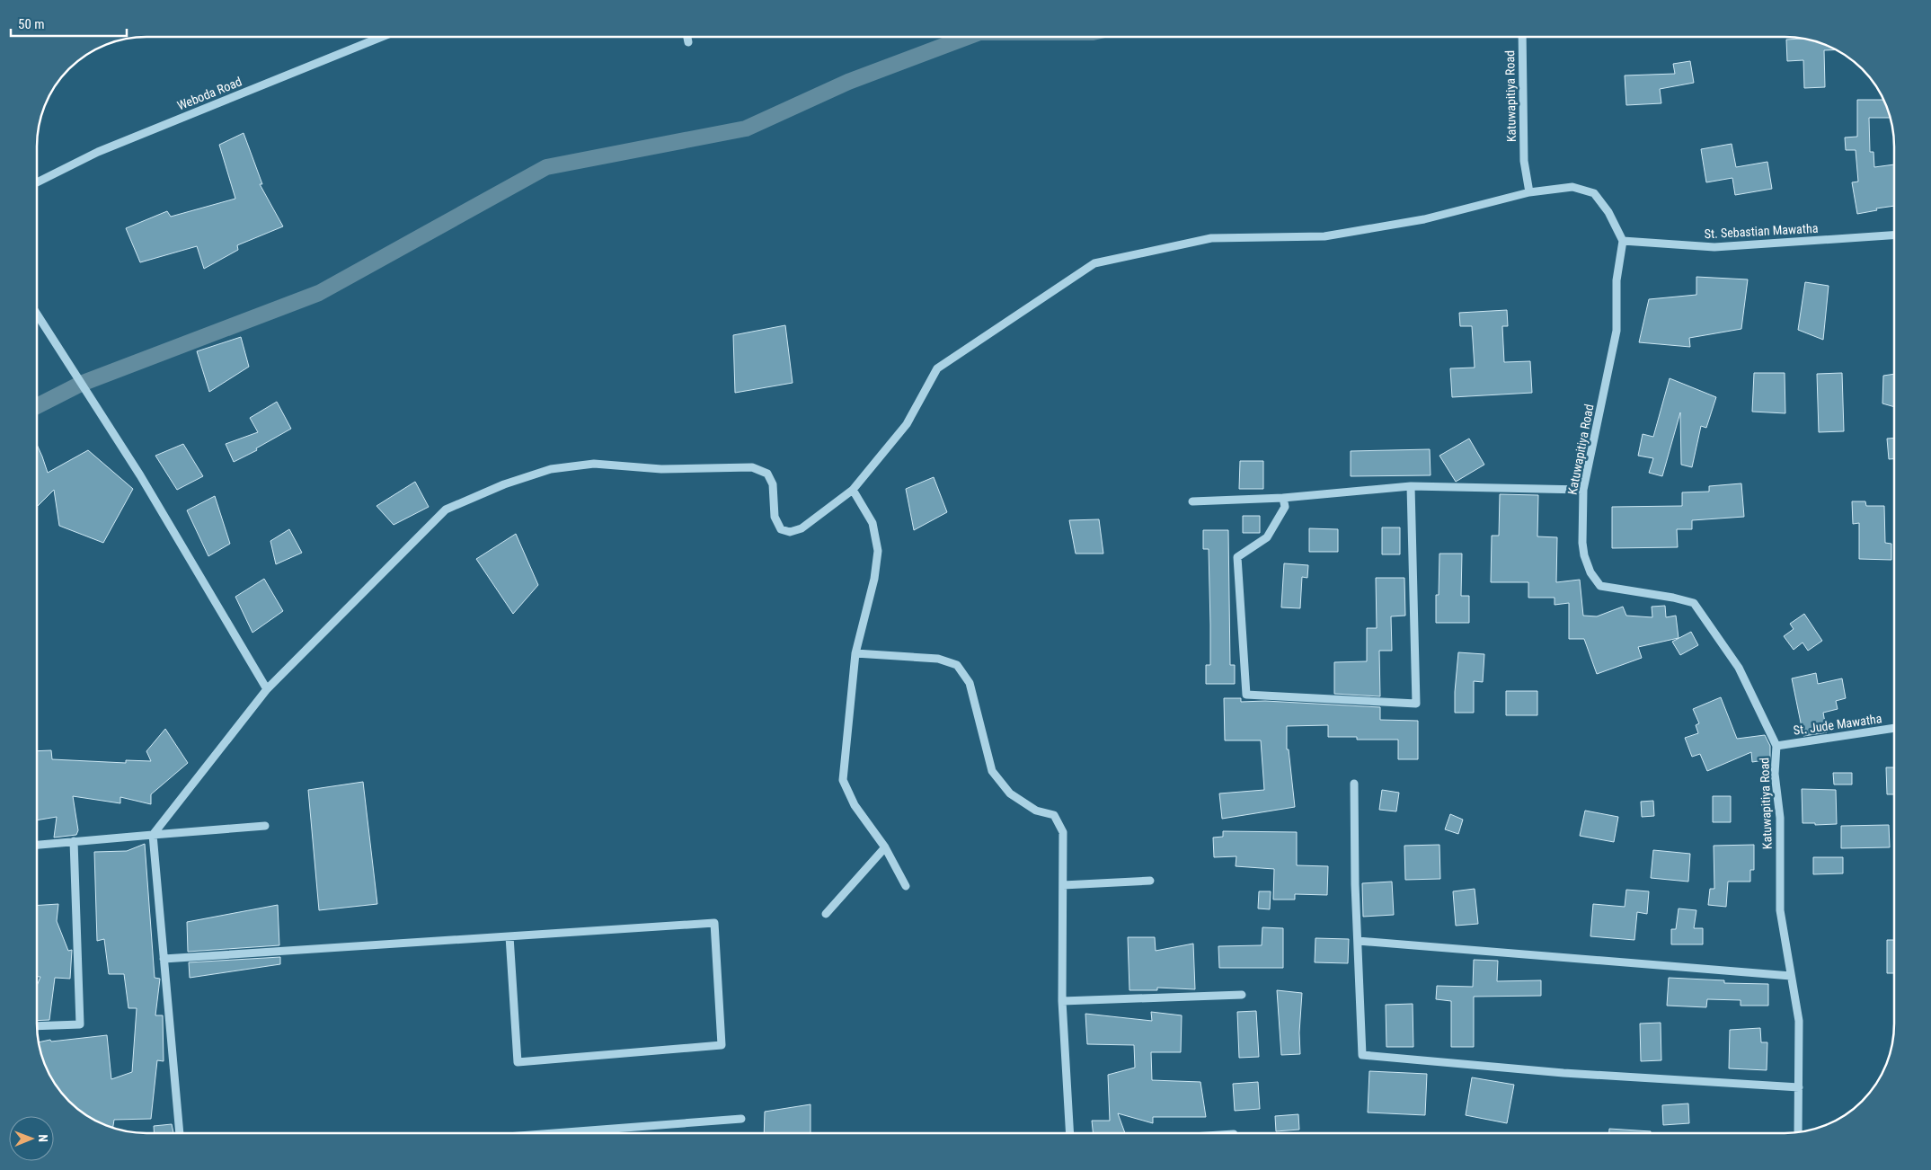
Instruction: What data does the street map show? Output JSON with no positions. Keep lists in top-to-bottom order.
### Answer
{
  "streets": {
    "street": [
      "Weboda Road",
      "Katuwapitiya Road",
      "St. Sebastian Mawatha",
      "St. Jude Mawatha"
    ]
  },
  "crossings": [
    ["Katuwapitiya Road", "St. Sebastian Mawatha"],
    ["Katuwapitiya Road", "St. Jude Mawatha"]
  ],
  "scale_bar": "50 m",
  "north": "right"
}
